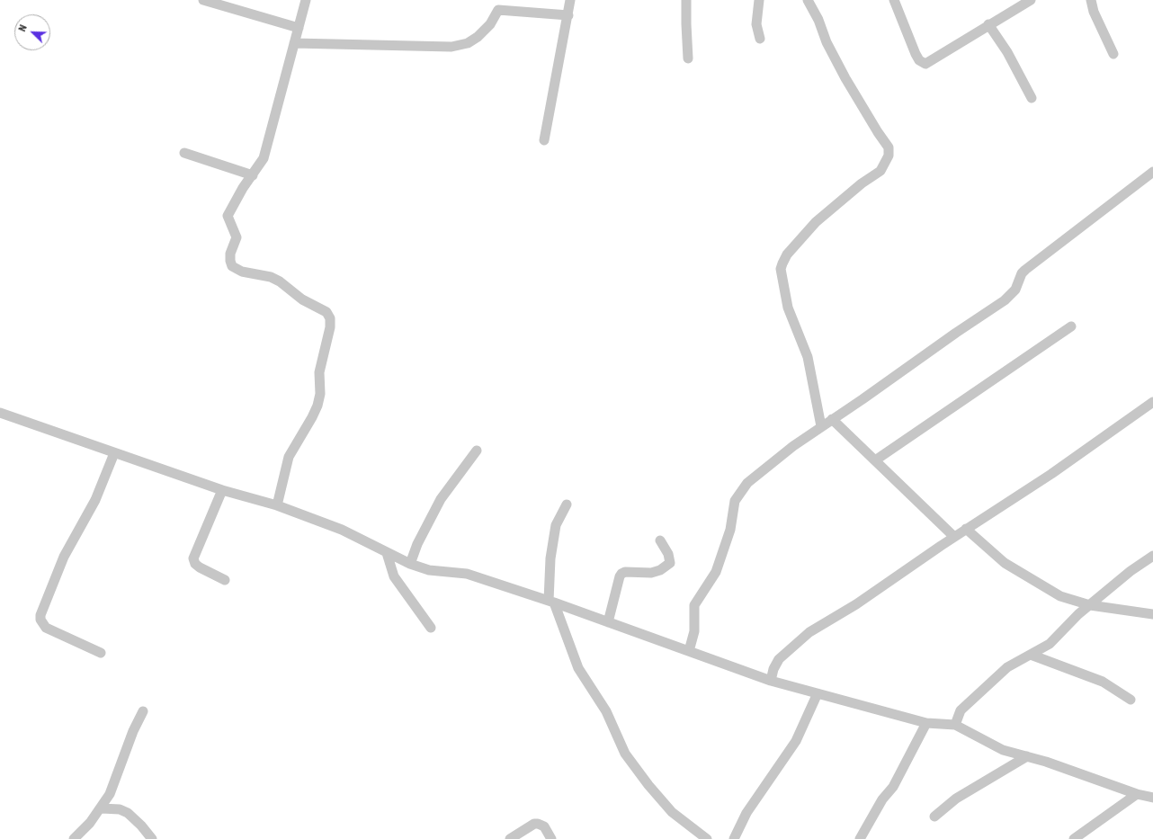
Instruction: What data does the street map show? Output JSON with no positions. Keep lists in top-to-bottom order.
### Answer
{
  "north": "top left"
}
